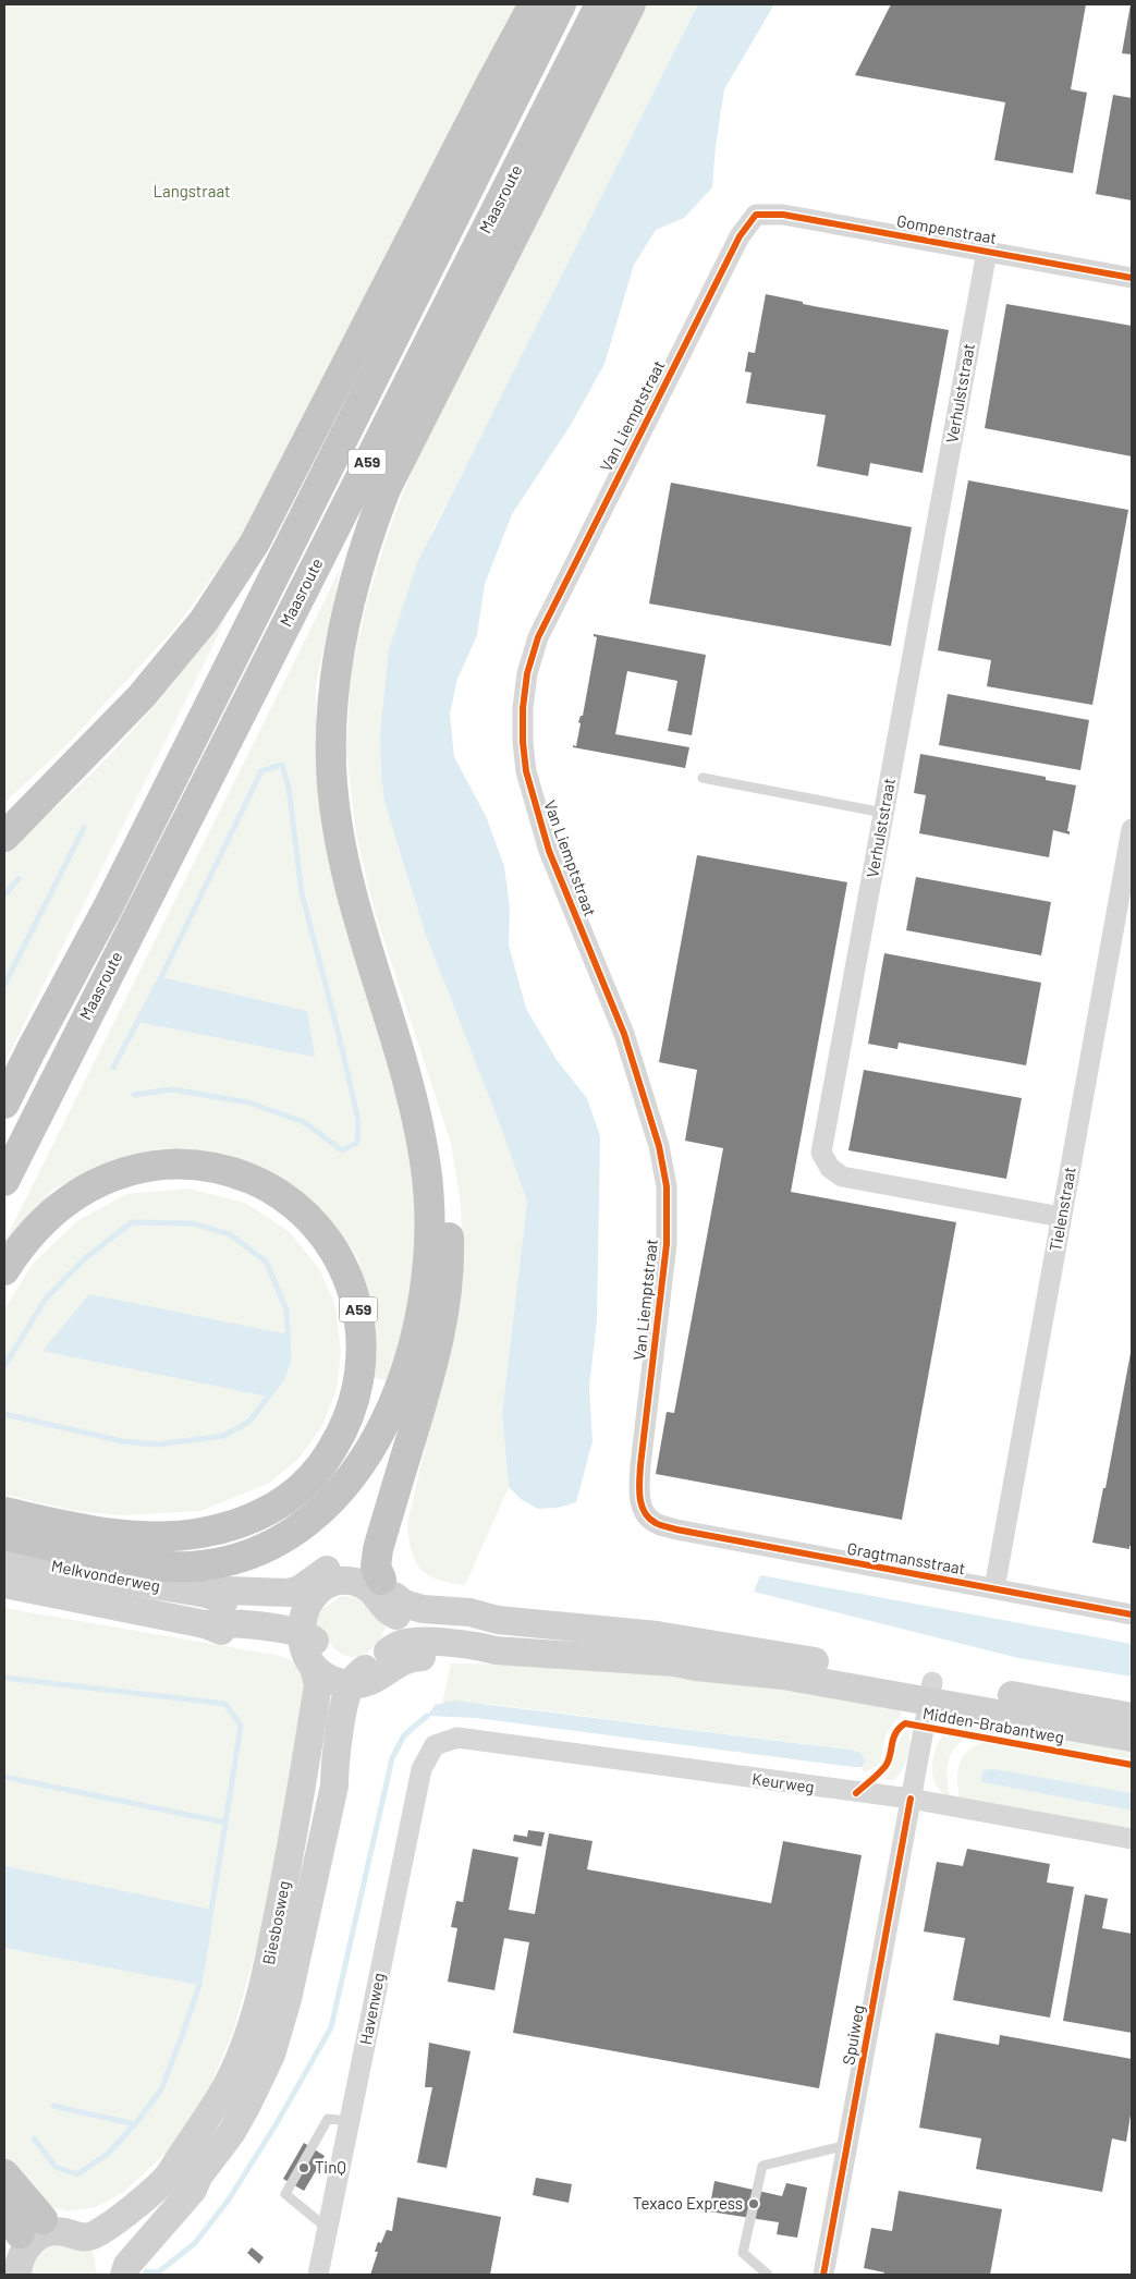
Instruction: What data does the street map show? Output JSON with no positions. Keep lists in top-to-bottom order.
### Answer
{
  "streets": {
    "highway": ["Maasroute", "A59"],
    "main road": ["Melkvonderweg", "Midden-Brabantweg", "Biesbosweg"],
    "street": [
      "Gompenstraat",
      "Verhulststraat",
      "Van Liemptstraat",
      "Tielenstraat",
      "Gragtmansstraat",
      "Keurweg",
      "Havenweg",
      "Spuiweg"
    ]
  },
  "crossings": [
    ["Gompenstraat", "Verhulststraat"],
    ["Gompenstraat", "Van Liemptstraat"],
    ["Verhulststraat", "Tielenstraat"],
    ["Van Liemptstraat", "Gragtmansstraat"],
    ["A59", "Midden-Brabantweg"],
    ["Tielenstraat", "Gragtmansstraat"],
    ["Melkvonderweg", "Biesbosweg"],
    ["Midden-Brabantweg", "Spuiweg"],
    ["Keurweg", "Havenweg"],
    ["Keurweg", "Spuiweg"]
  ],
  "parks": ["Langstraat"],
  "places": ["TinQ", "Texaco Express"]
}
